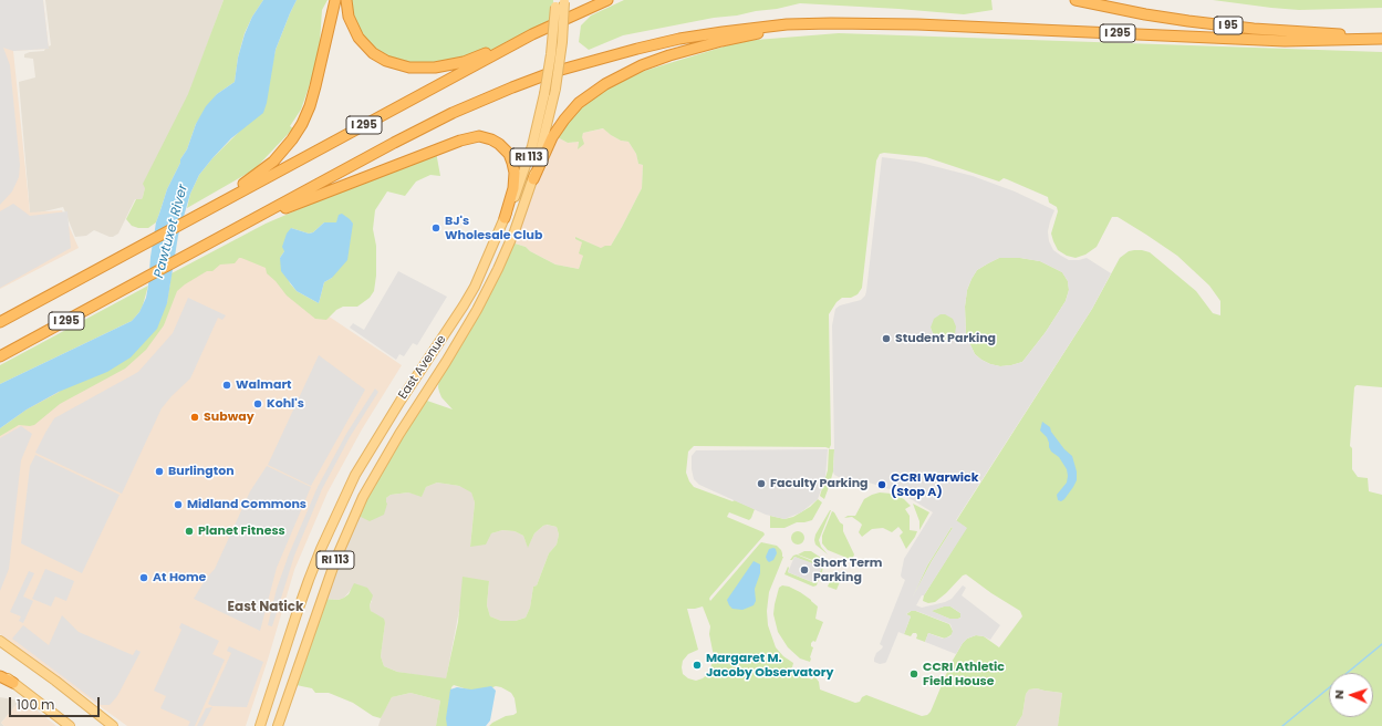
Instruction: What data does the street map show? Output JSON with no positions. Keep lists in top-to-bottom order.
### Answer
{
  "streets": {
    "highway": ["I 95", "I 295"],
    "main road": ["RI 113", "East Avenue"]
  },
  "crossings": [
    ["I 95", "I 295"]
  ],
  "districts": ["East Natick"],
  "water": ["Pawtuxet River"],
  "places": [
    "BJ's Wholesale Club",
    "Student Parking",
    "Walmart",
    "Kohl's",
    "Subway",
    "Burlington",
    "Faculty Parking",
    "CCRI Warwick (Stop A)",
    "Midland Commons",
    "Planet Fitness",
    "Short Term Parking",
    "At Home",
    "Margaret M. Jacoby Observatory",
    "CCRI Athletic Field House"
  ],
  "scale_bar": "100 m",
  "north": "left"
}
